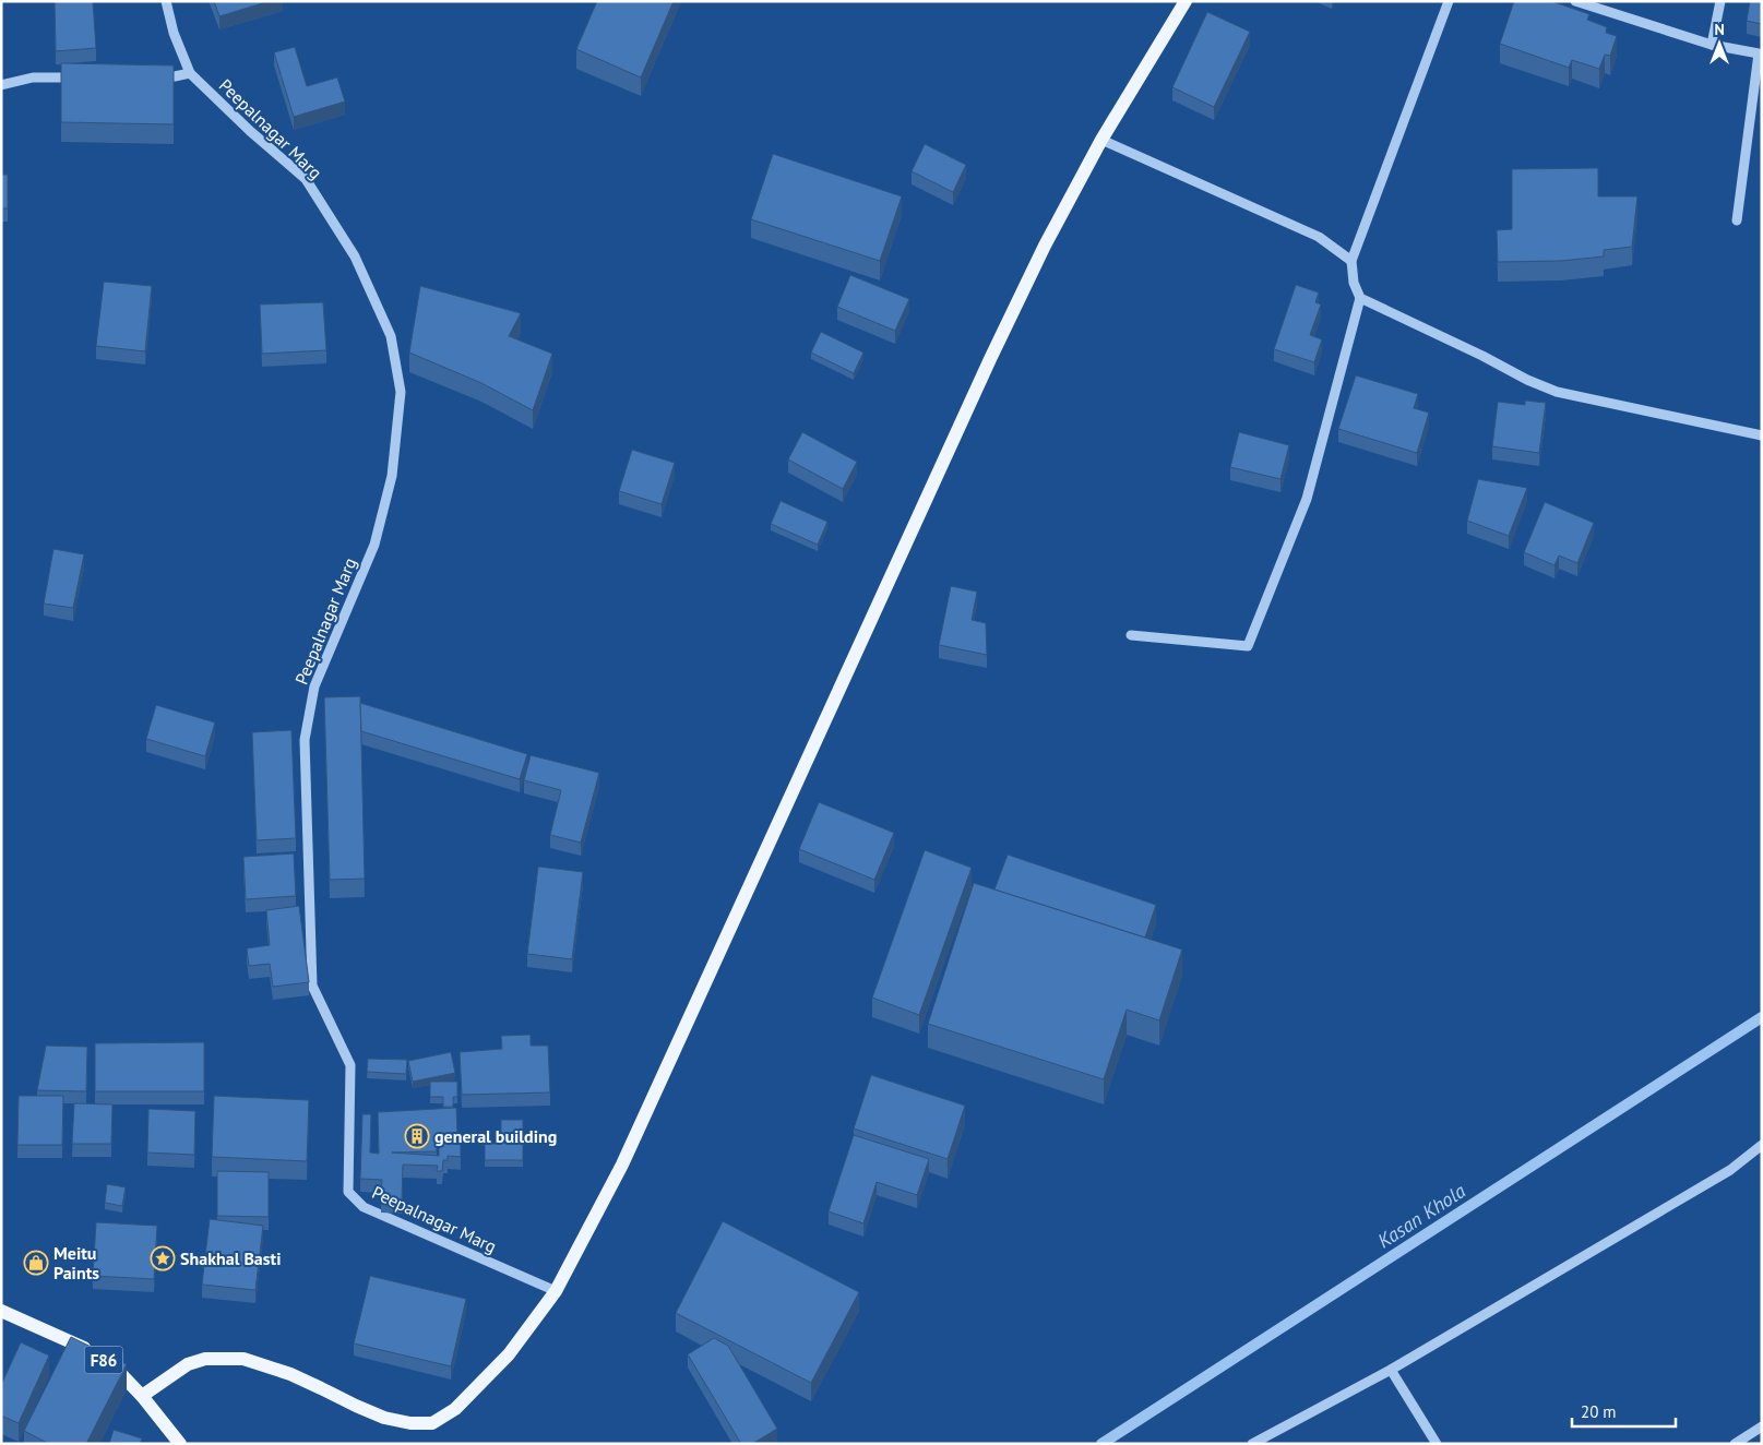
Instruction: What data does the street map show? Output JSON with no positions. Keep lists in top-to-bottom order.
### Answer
{
  "streets": {
    "main road": ["F86"],
    "street": ["Peepalnagar Marg"]
  },
  "water": ["Kasan Khola"],
  "places": {
    "building": ["general building"],
    "place": ["Shakhal Basti"],
    "shop": ["Meitu Paints"]
  },
  "scale_bar": "20 m",
  "north": "top"
}
